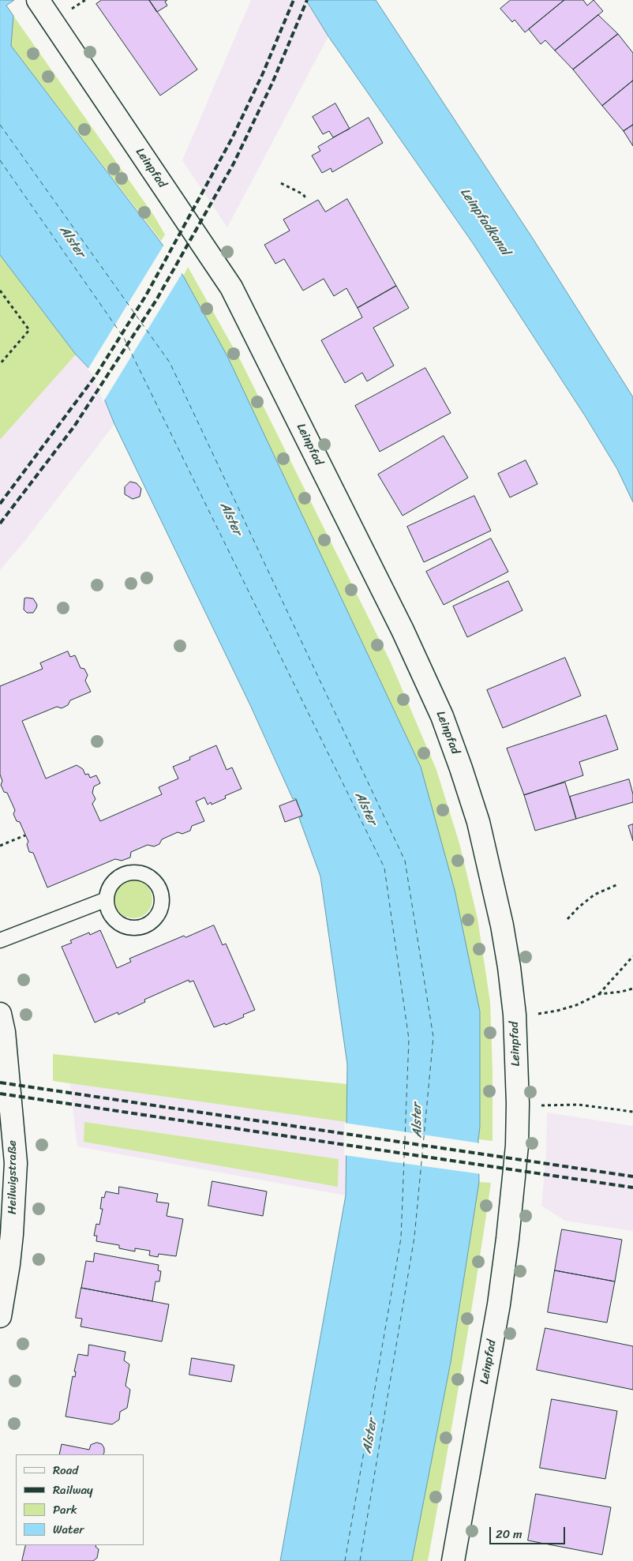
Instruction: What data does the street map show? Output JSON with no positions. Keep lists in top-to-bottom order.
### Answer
{
  "streets": {
    "street": ["Leinpfad", "Heilwigstraße"]
  },
  "water": ["Leinpfadkanal", "Alster"],
  "legend": [
    "Road",
    "Railway",
    "Park",
    "Water"
  ],
  "scale_bar": "20 m"
}
